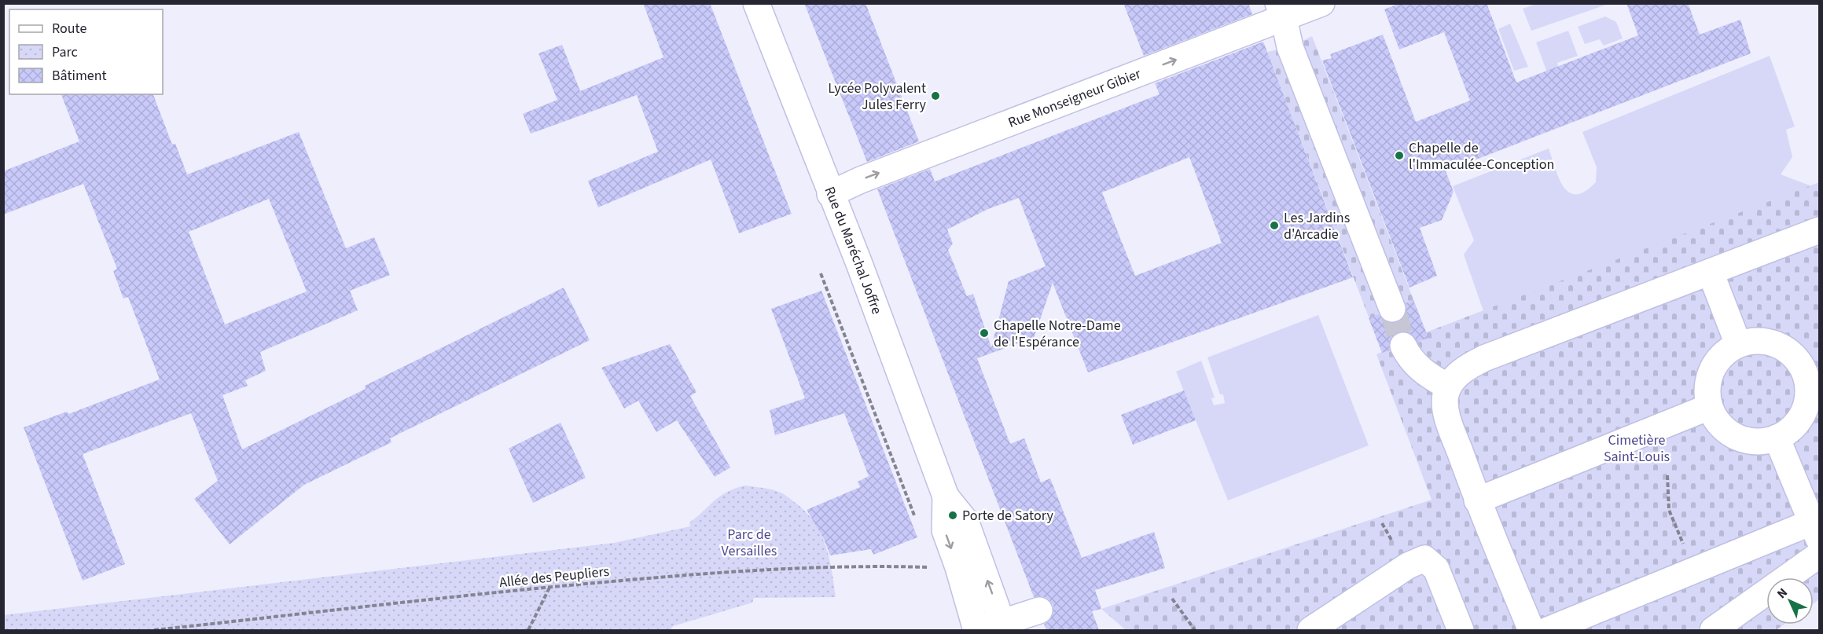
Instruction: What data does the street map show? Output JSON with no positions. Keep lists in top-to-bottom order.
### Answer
{
  "streets": {
    "main road": ["Rue Monseigneur Gibier", "Rue du Maréchal Joffre"],
    "path": ["Allée des Peupliers"]
  },
  "crossings": [
    ["Rue Monseigneur Gibier", "Rue du Maréchal Joffre"]
  ],
  "one_way": ["Rue Monseigneur Gibier"],
  "parks": ["Cimetière Saint-Louis", "Parc de Versailles"],
  "places": [
    "Lycée Polyvalent Jules Ferry",
    "Chapelle de l'Immaculée-Conception",
    "Les Jardins d'Arcadie",
    "Chapelle Notre-Dame de l'Espérance",
    "Porte de Satory"
  ],
  "legend": ["Route", "Parc", "Bâtiment"],
  "north": "top left"
}
